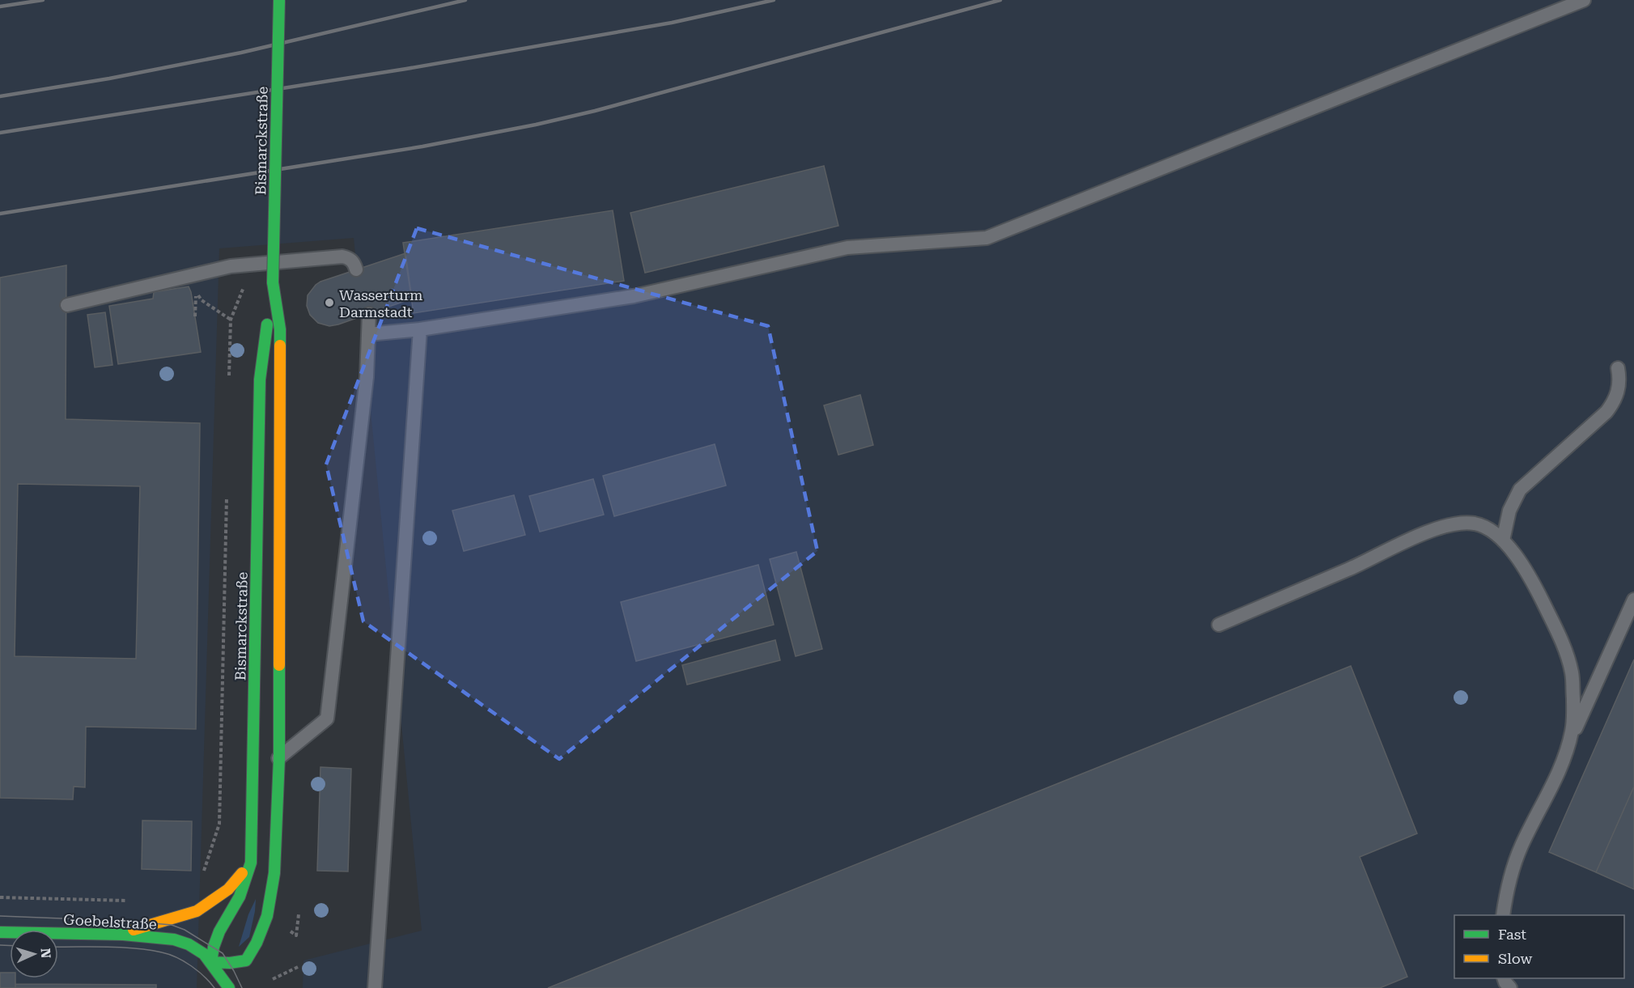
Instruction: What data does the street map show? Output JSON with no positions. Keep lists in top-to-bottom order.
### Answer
{
  "streets": {
    "main road": ["Bismarckstraße", "Goebelstraße"]
  },
  "crossings": [
    ["Bismarckstraße", "Goebelstraße"]
  ],
  "places": ["Wasserturm Darmstadt"],
  "legend": ["Fast", "Slow"],
  "north": "right"
}
